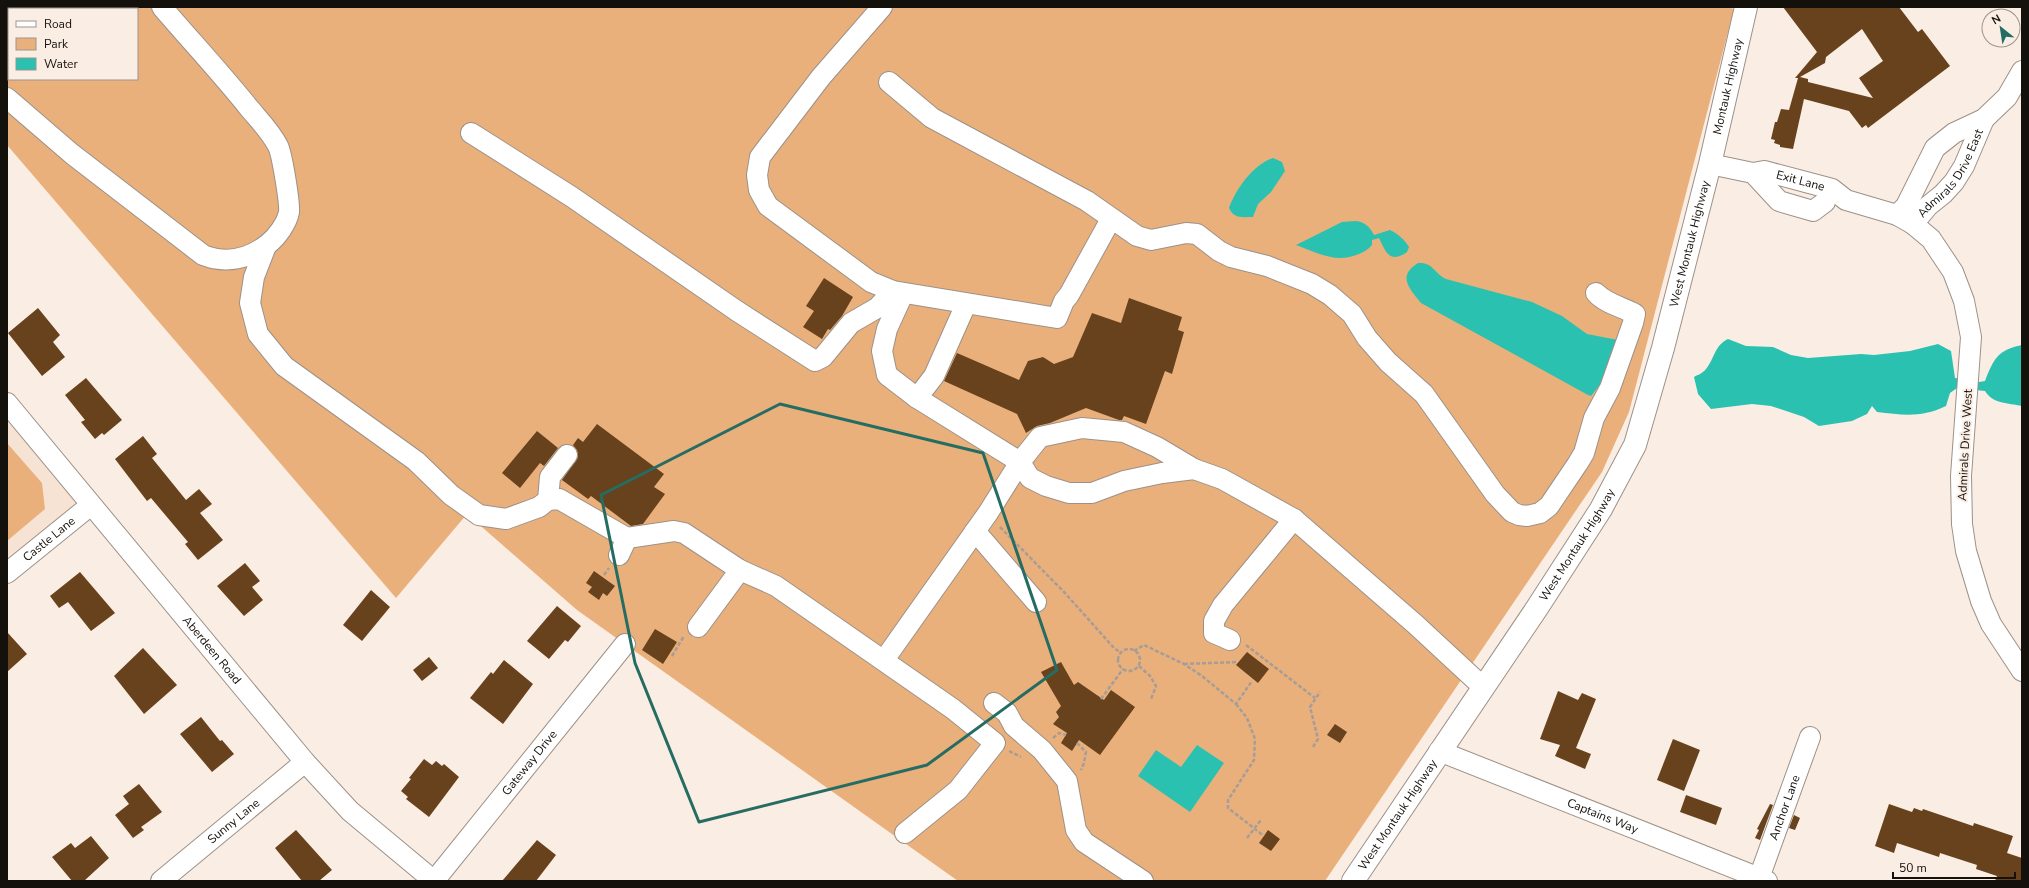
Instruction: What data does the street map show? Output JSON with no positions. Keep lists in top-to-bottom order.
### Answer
{
  "streets": {
    "main road": ["Montauk Highway", "West Montauk Highway"],
    "street": [
      "Admirals Drive East",
      "Exit Lane",
      "Admirals Drive West",
      "Castle Lane",
      "Aberdeen Road",
      "Gateway Drive",
      "Anchor Lane",
      "Captains Way",
      "Sunny Lane"
    ]
  },
  "crossings": [
    ["Montauk Highway", "Exit Lane"],
    ["Montauk Highway", "West Montauk Highway"],
    ["Admirals Drive East", "Admirals Drive West"],
    ["Exit Lane", "West Montauk Highway"],
    ["West Montauk Highway", "Captains Way"],
    ["Castle Lane", "Aberdeen Road"],
    ["Aberdeen Road", "Gateway Drive"],
    ["Aberdeen Road", "Sunny Lane"],
    ["Anchor Lane", "Captains Way"]
  ],
  "legend": ["Road", "Park", "Water"],
  "scale_bar": "50 m",
  "north": "top left"
}
